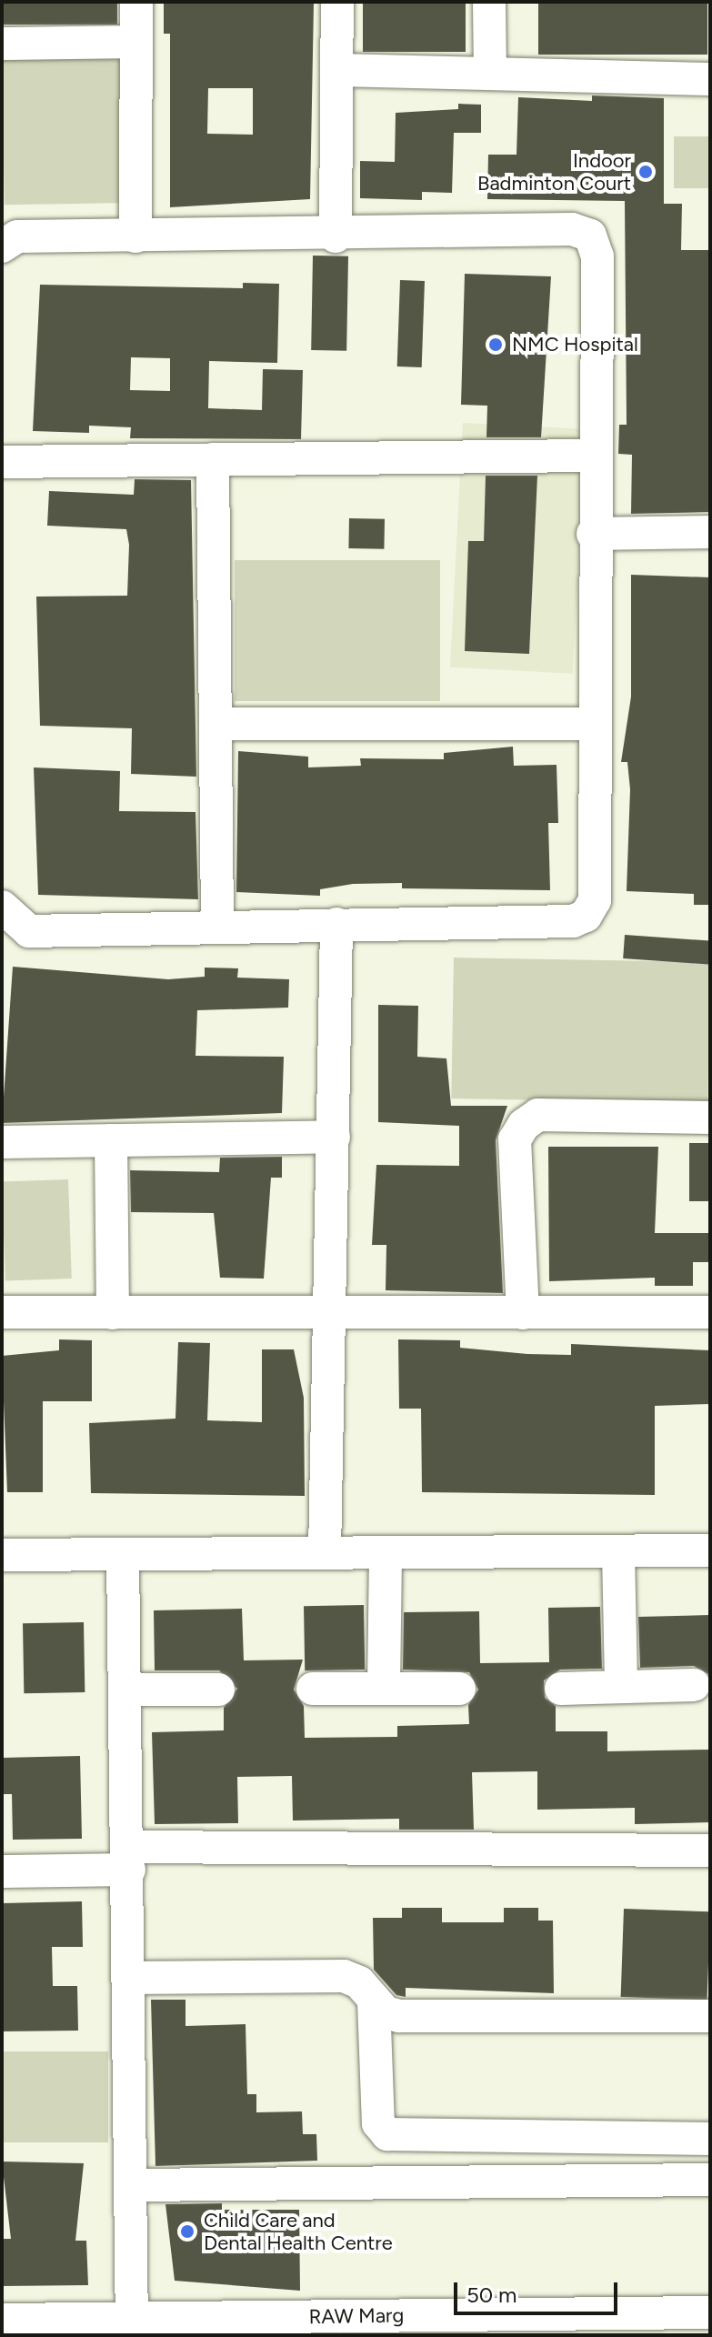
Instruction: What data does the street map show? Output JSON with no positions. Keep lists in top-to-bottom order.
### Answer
{
  "streets": {
    "street": ["RAW Marg"]
  },
  "places": ["Indoor Badminton Court", "NMC Hospital", "Child Care and Dental Health Centre"],
  "scale_bar": "50 m"
}
